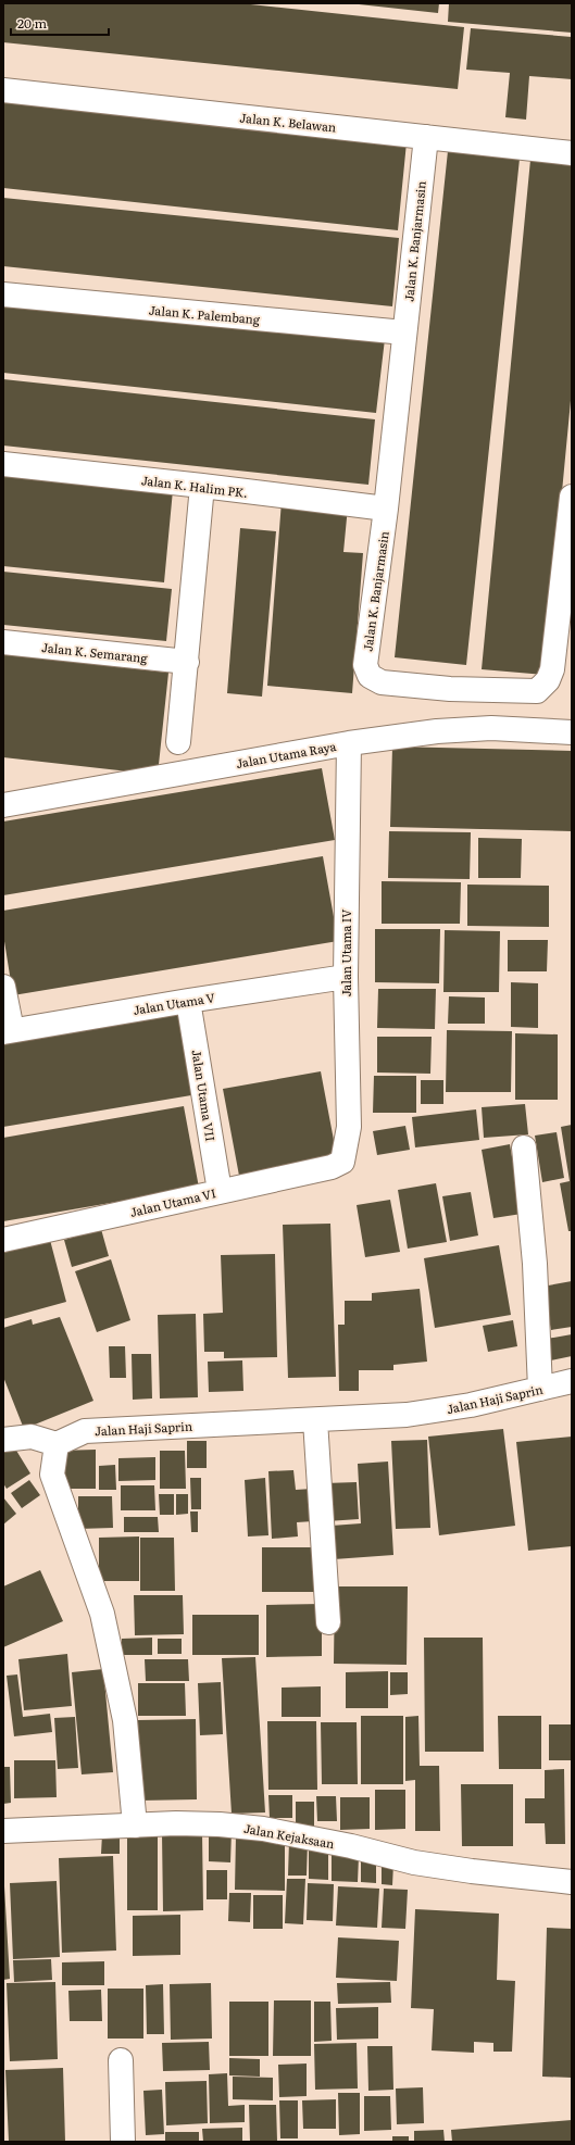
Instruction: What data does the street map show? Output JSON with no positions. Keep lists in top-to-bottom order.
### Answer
{
  "streets": {
    "street": [
      "Jalan K. Belawan",
      "Jalan K. Banjarmasin",
      "Jalan K. Palembang",
      "Jalan K. Halim PK.",
      "Jalan K. Semarang",
      "Jalan Utama Raya",
      "Jalan Utama IV",
      "Jalan Utama V",
      "Jalan Utama VII",
      "Jalan Utama VI",
      "Jalan Haji Saprin",
      "Jalan Kejaksaan"
    ]
  },
  "crossings": [
    ["Jalan K. Belawan", "Jalan K. Banjarmasin"],
    ["Jalan K. Banjarmasin", "Jalan K. Palembang"],
    ["Jalan K. Banjarmasin", "Jalan K. Halim PK."],
    ["Jalan Utama Raya", "Jalan Utama IV"],
    ["Jalan Utama IV", "Jalan Utama V"],
    ["Jalan Utama IV", "Jalan Utama VI"],
    ["Jalan Utama V", "Jalan Utama VII"],
    ["Jalan Utama VII", "Jalan Utama VI"]
  ],
  "scale_bar": "20 m"
}
